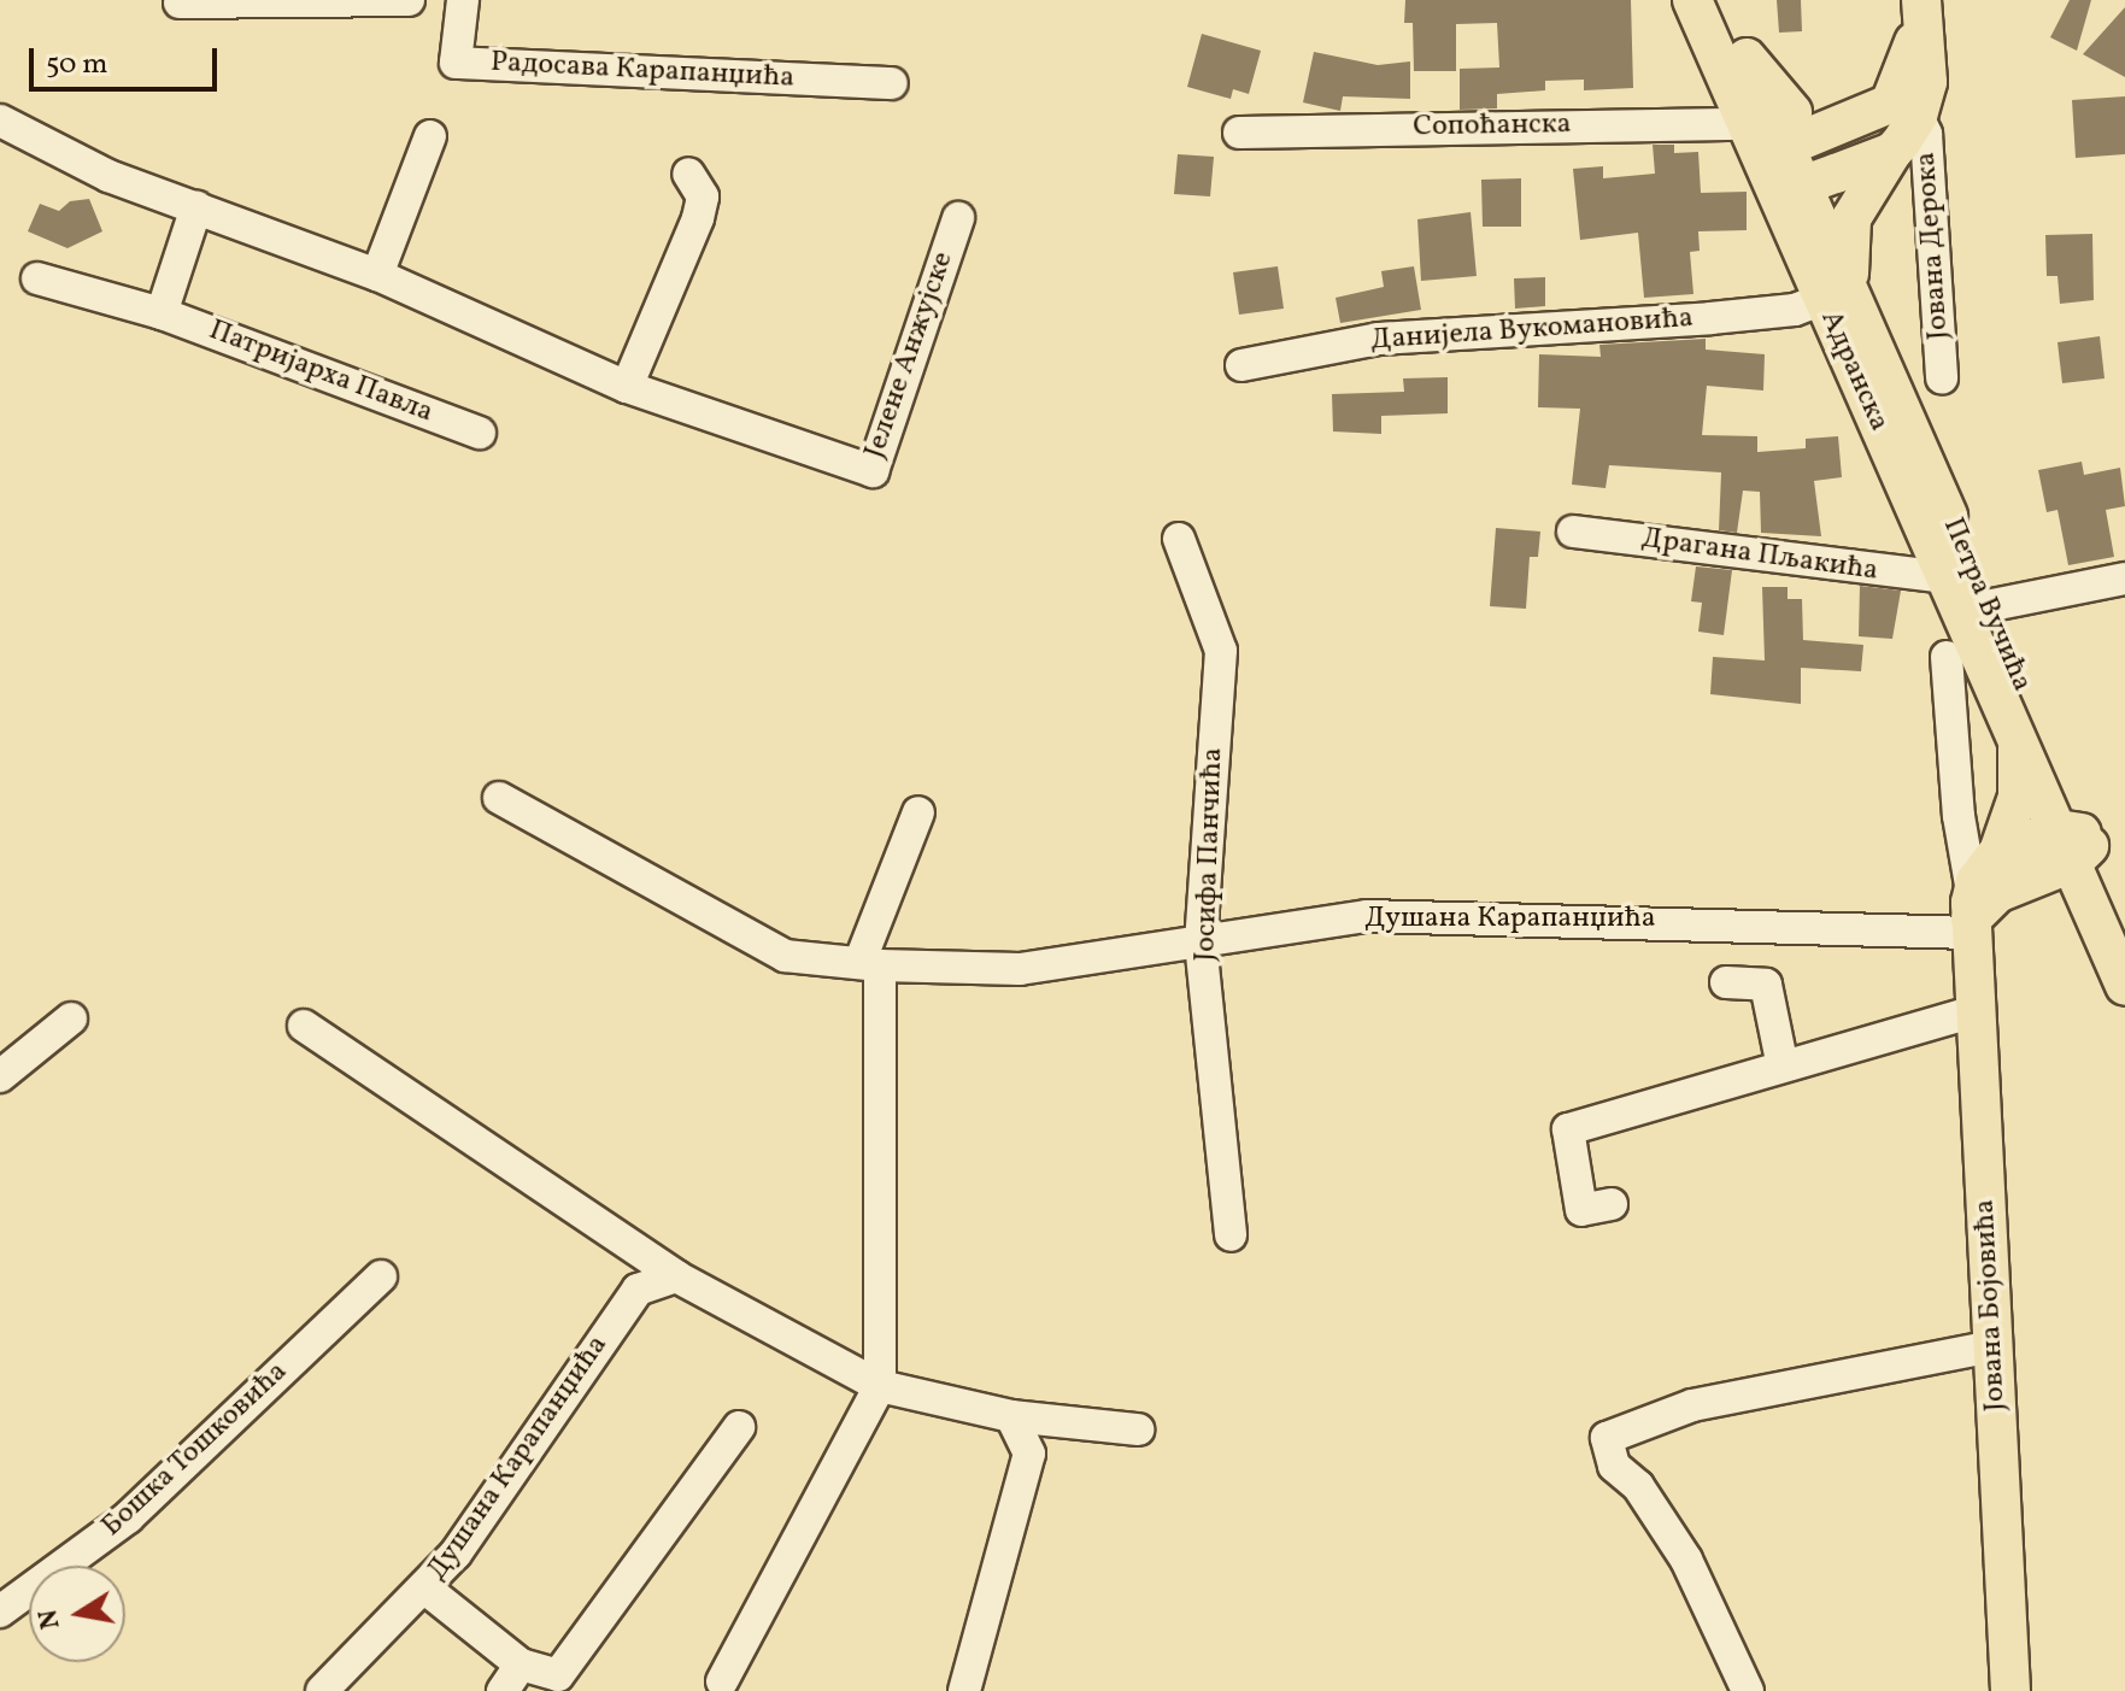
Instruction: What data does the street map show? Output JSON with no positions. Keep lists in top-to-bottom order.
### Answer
{
  "streets": {
    "main road": [
      "Јована Дерока",
      "Адранска",
      "Петра Вучића",
      "Јована Бојовића"
    ],
    "street": [
      "Радосава Карапанџића",
      "Сопоћанска",
      "Данијела Вукомановића",
      "Јелене Анжујске",
      "Патријарха Павла",
      "Драгана Пљакића",
      "Јосифа Панчића",
      "Душана Карапанџића",
      "Бошка Тошковића"
    ]
  },
  "crossings": [
    ["Сопоћанска", "Адранска"],
    ["Јована Дерока", "Адранска"],
    ["Данијела Вукомановића", "Адранска"],
    ["Данијела Вукомановића", "Петра Вучића"],
    ["Адранска", "Драгана Пљакића"],
    ["Адранска", "Петра Вучића"],
    ["Јосифа Панчића", "Душана Карапанџића"],
    ["Душана Карапанџића", "Јована Бојовића"]
  ],
  "scale_bar": "50 m",
  "north": "left"
}
